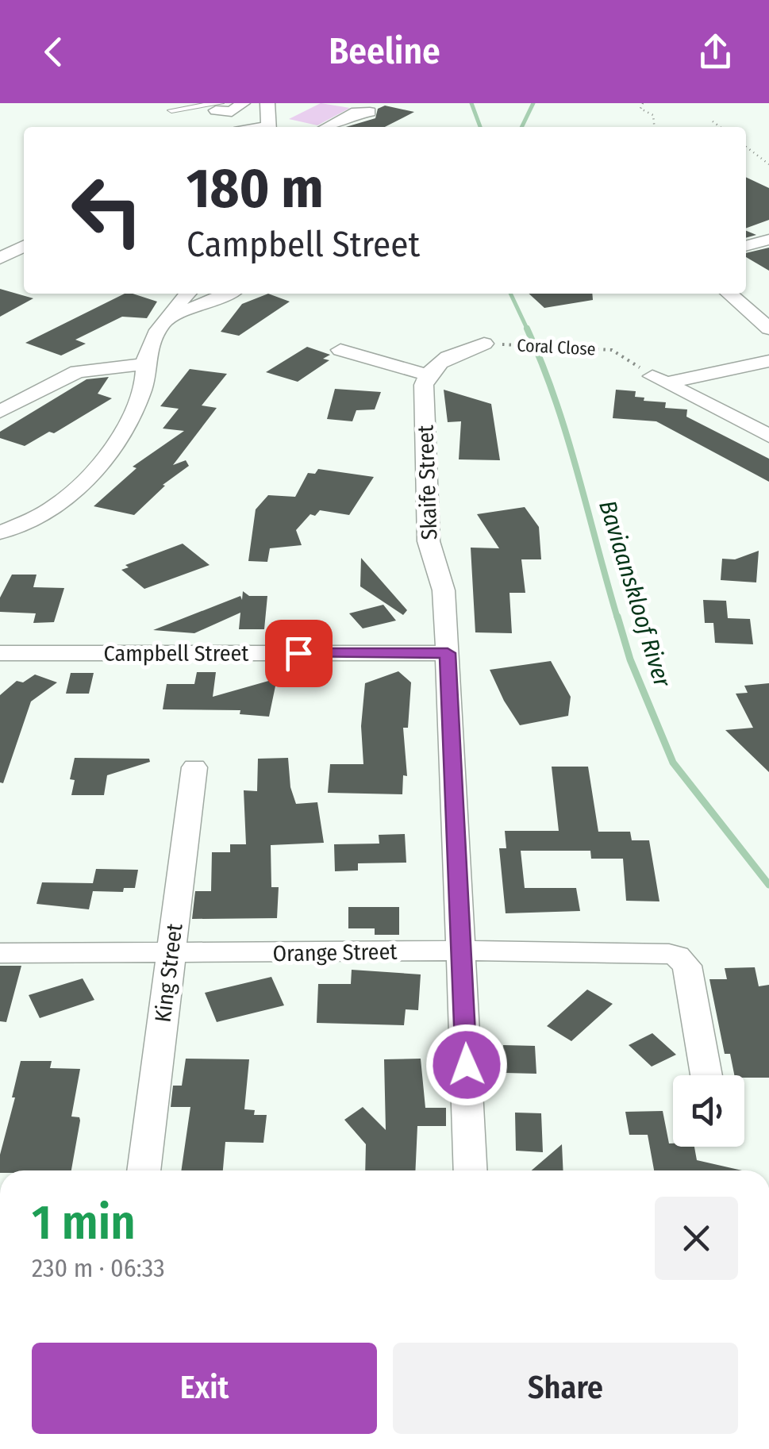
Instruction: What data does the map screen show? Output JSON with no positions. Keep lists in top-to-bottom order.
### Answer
{
  "streets": {
    "street": [
      "Skaife Street",
      "Campbell Street",
      "Orange Street",
      "King Street"
    ],
    "path": ["Coral Close"]
  },
  "crossings": [
    ["Skaife Street", "Campbell Street"],
    ["Skaife Street", "Orange Street"],
    ["Orange Street", "King Street"]
  ],
  "water": ["Baviaanskloof River"],
  "page": {
    "header": "Beeline",
    "turn": ["180 m", "Campbell Street"],
    "heading": ["1 min", "230 m · 06:33"],
    "buttons": ["Exit", "Share"]
  }
}
